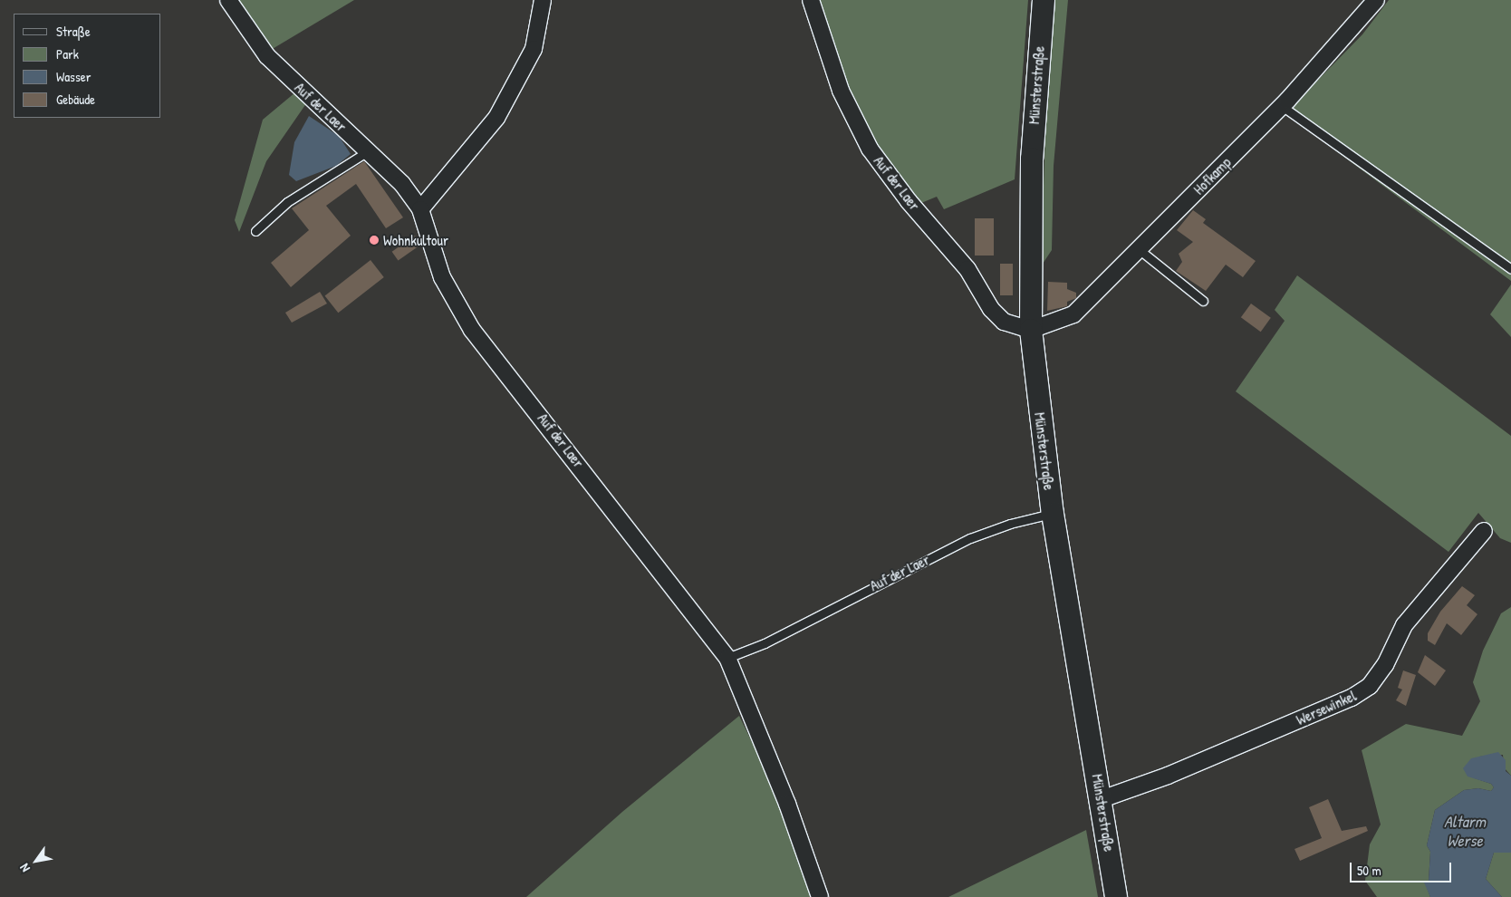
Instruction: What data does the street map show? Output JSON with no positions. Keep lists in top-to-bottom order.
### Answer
{
  "streets": {
    "main road": ["Münsterstraße"],
    "street": ["Auf der Laer", "Hofkamp", "Wersewinkel"]
  },
  "crossings": [
    ["Münsterstraße", "Auf der Laer"],
    ["Münsterstraße", "Hofkamp"],
    ["Münsterstraße", "Wersewinkel"],
    ["Auf der Laer", "Hofkamp"]
  ],
  "water": ["Altarm Werse"],
  "places": ["Wohnkultour"],
  "legend": [
    "Straße",
    "Park",
    "Wasser",
    "Gebäude"
  ],
  "scale_bar": "50 m",
  "north": "bottom left"
}
